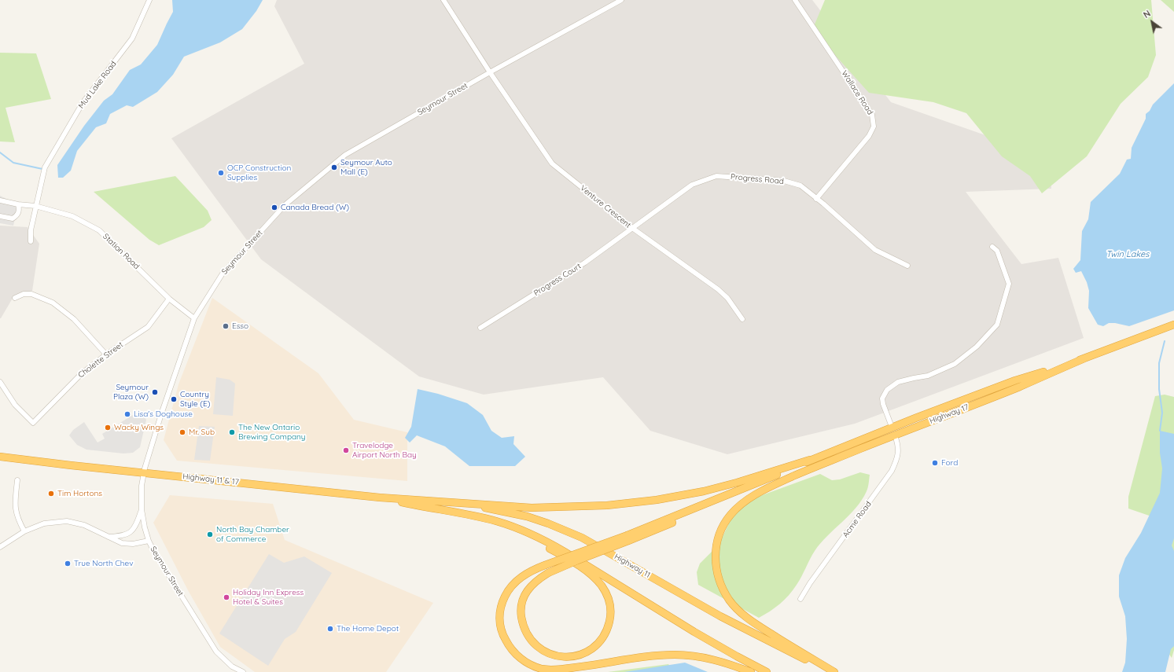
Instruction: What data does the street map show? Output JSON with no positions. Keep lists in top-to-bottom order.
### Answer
{
  "streets": {
    "highway": ["Highway 17", "Highway 11 & 17", "Highway 11"],
    "street": [
      "Mud Lake Road",
      "Wallace Road",
      "Seymour Street",
      "Progress Road",
      "Venture Crescent",
      "Station Road",
      "Progress Court",
      "Cholette Street",
      "Acme Road"
    ]
  },
  "crossings": [
    ["Mud Lake Road", "Station Road"],
    ["Wallace Road", "Progress Road"],
    ["Seymour Street", "Venture Crescent"],
    ["Seymour Street", "Station Road"],
    ["Seymour Street", "Highway 11 & 17"],
    ["Progress Road", "Venture Crescent"],
    ["Progress Road", "Progress Court"],
    ["Venture Crescent", "Progress Court"],
    ["Station Road", "Cholette Street"],
    ["Highway 17", "Acme Road"],
    ["Highway 11 & 17", "Highway 11"]
  ],
  "water": ["Twin Lakes"],
  "places": [
    "Seymour Auto Mall (E)",
    "OCP Construction Supplies",
    "Canada Bread (W)",
    "Esso",
    "Seymour Plaza (W)",
    "Country Style (E)",
    "Lisa's Doghouse",
    "Wacky Wings",
    "Mr. Sub",
    "The New Ontario Brewing Company",
    "Travelodge Airport North Bay",
    "Ford",
    "Tim Hortons",
    "North Bay Chamber of Commerce",
    "True North Chev",
    "Holiday Inn Express Hotel & Suites",
    "The Home Depot"
  ],
  "north": "top left"
}
